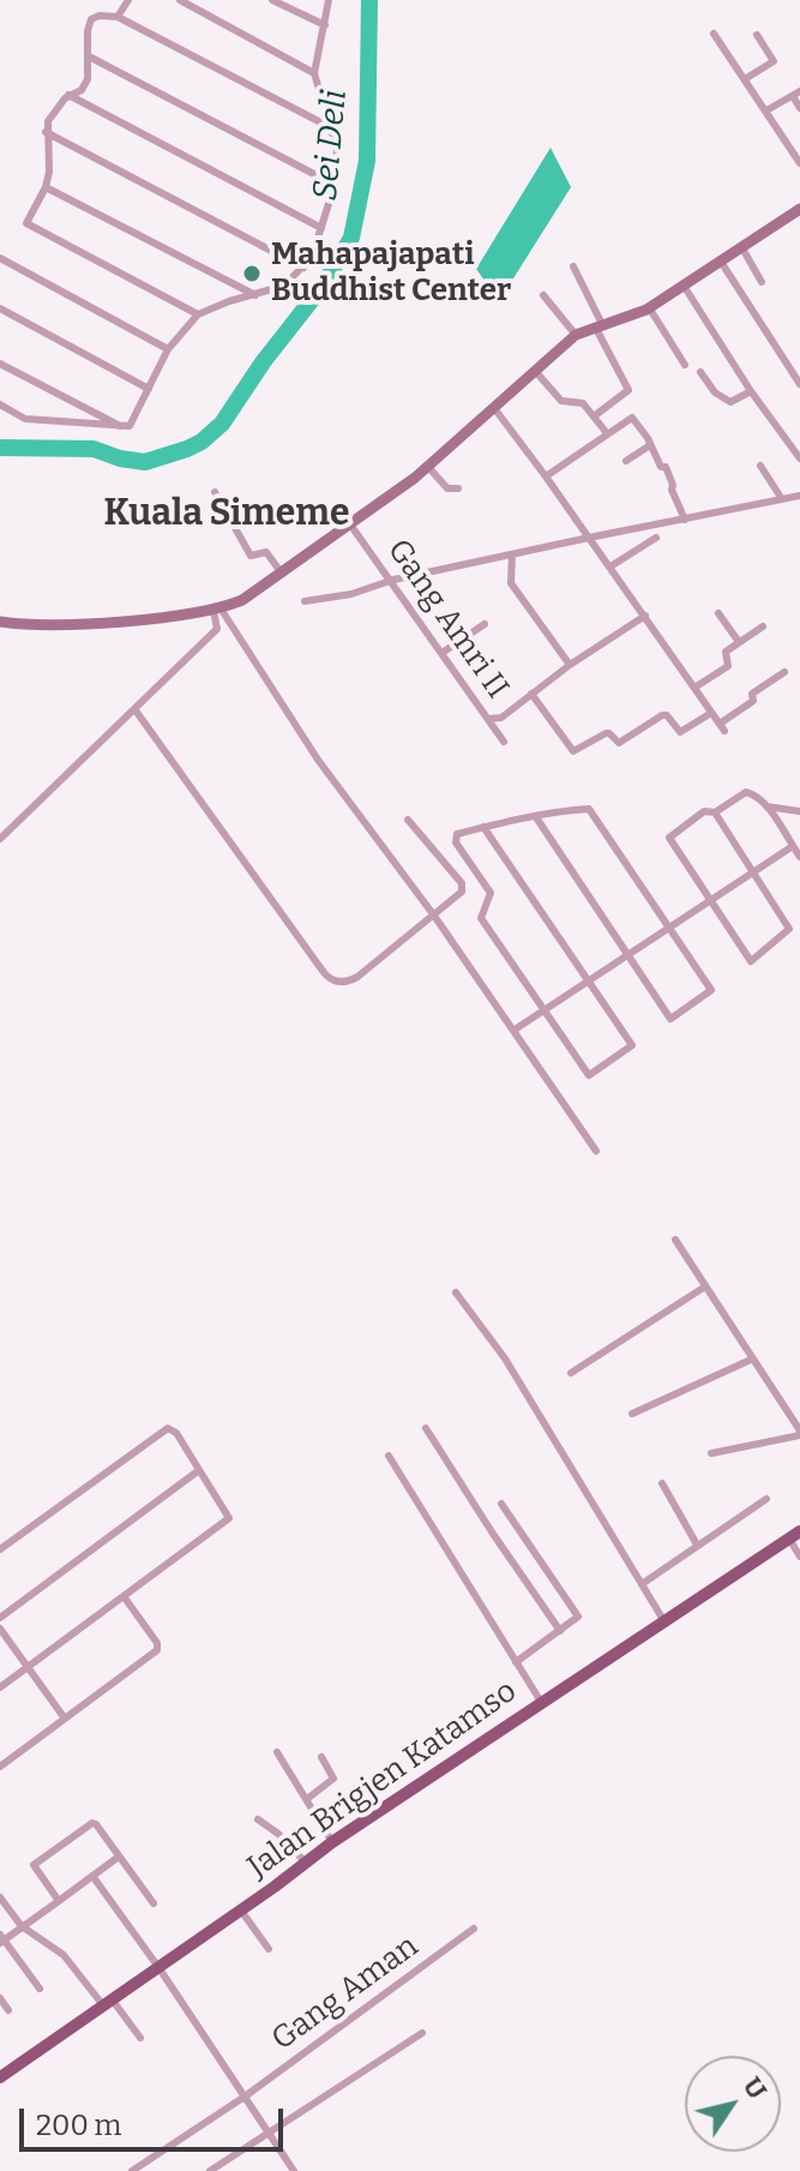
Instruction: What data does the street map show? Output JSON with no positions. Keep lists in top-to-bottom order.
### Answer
{
  "streets": {
    "main road": ["Jalan Brigjen Katamso"],
    "street": ["Gang Amri II", "Gang Aman"]
  },
  "districts": ["Kuala Simeme"],
  "water": ["Sei Deli"],
  "places": ["Mahapajapati Buddhist Center"],
  "scale_bar": "200 m",
  "north": "top right"
}
